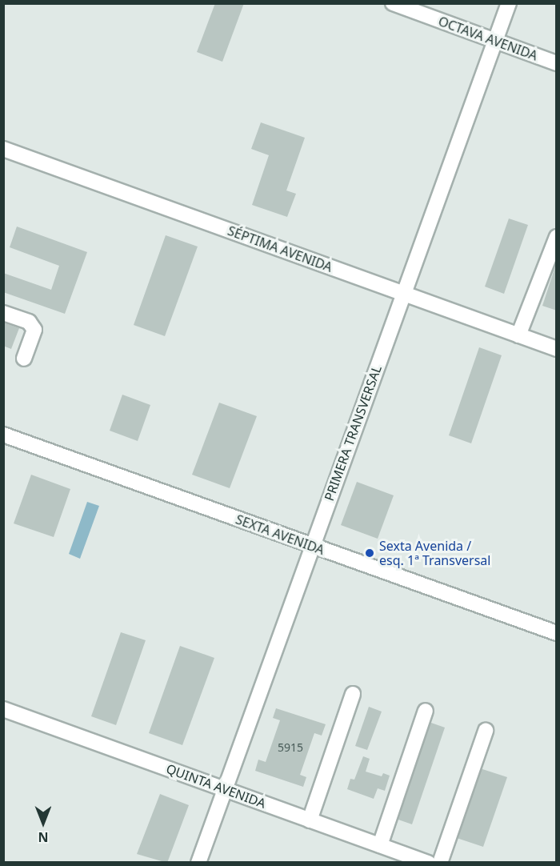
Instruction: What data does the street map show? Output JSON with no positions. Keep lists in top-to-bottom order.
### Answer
{
  "streets": {
    "street": [
      "OCTAVA AVENIDA",
      "SÉPTIMA AVENIDA",
      "PRIMERA TRANSVERSAL",
      "SEXTA AVENIDA",
      "QUINTA AVENIDA"
    ]
  },
  "crossings": [
    ["OCTAVA AVENIDA", "PRIMERA TRANSVERSAL"],
    ["SÉPTIMA AVENIDA", "PRIMERA TRANSVERSAL"],
    ["PRIMERA TRANSVERSAL", "SEXTA AVENIDA"],
    ["PRIMERA TRANSVERSAL", "QUINTA AVENIDA"]
  ],
  "places": ["Sexta Avenida / esq. 1ª Transversal"],
  "house_numbers": ["5915"],
  "north": "bottom"
}
